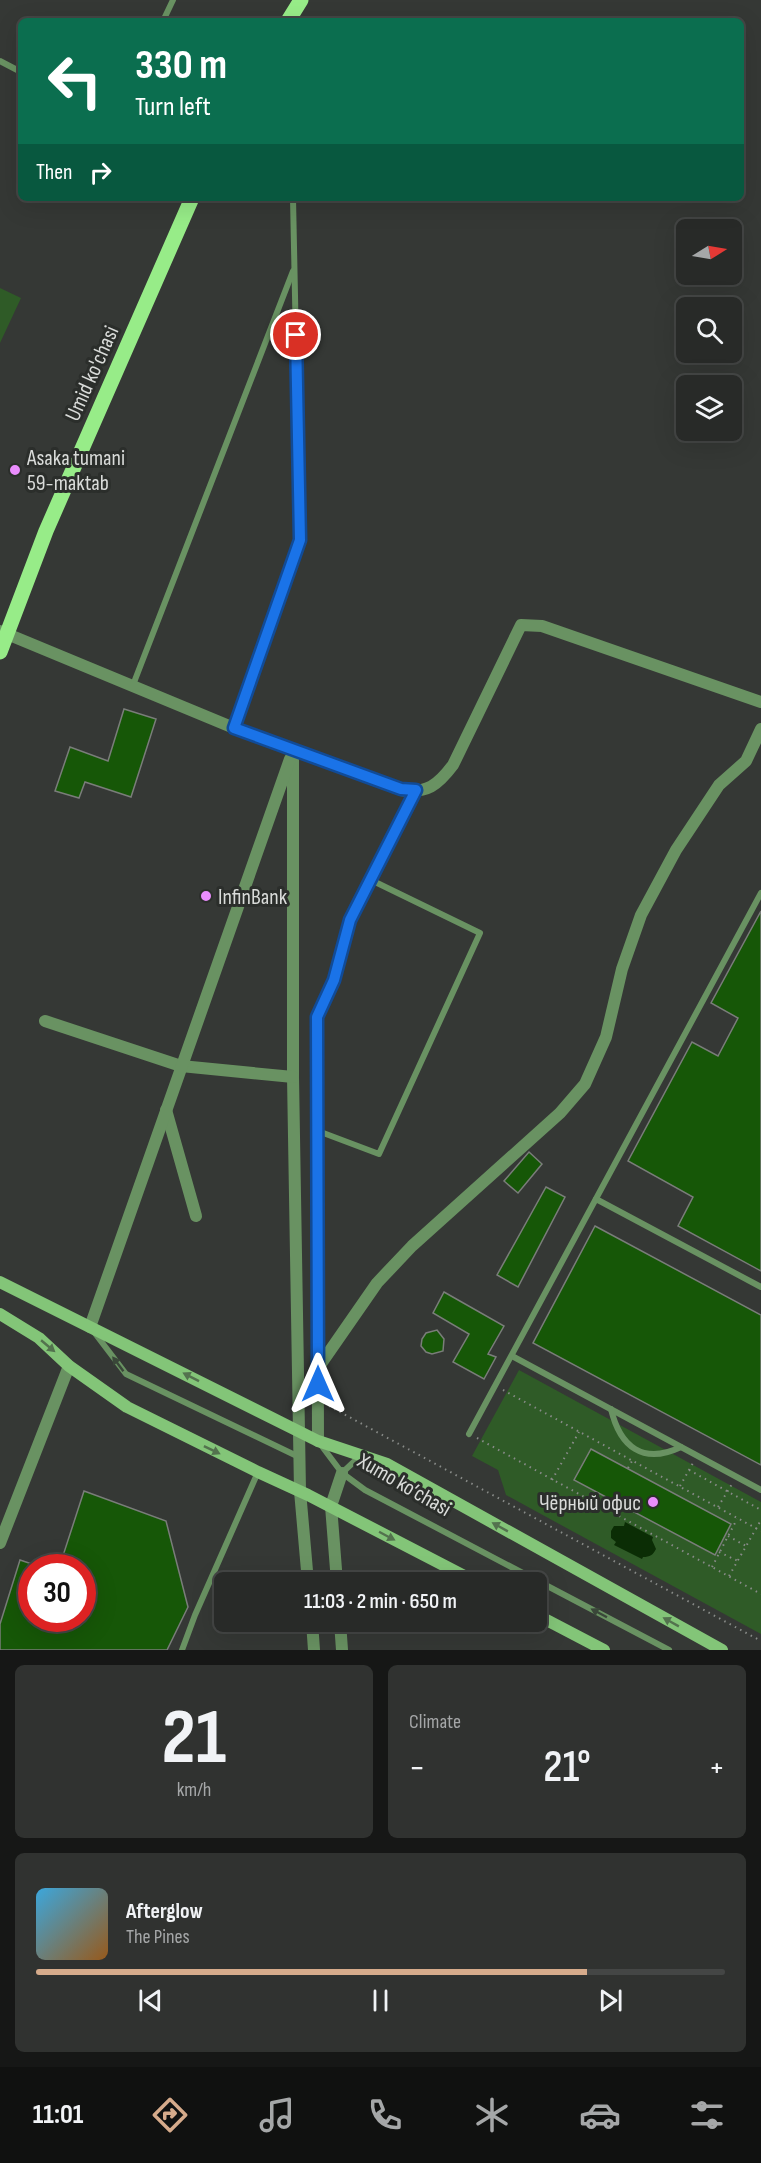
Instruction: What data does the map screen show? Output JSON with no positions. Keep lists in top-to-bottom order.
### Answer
{
  "streets": {
    "main road": ["Umid ko'chasi", "Xumo ko’chasi"]
  },
  "places": ["Asaka tumani 59-maktab", "InfinBank", "Чёрный офис"],
  "north": "right",
  "page": {
    "turn": ["330 m", "Turn left"],
    "then": "Then",
    "limit": "30",
    "trip": "11:03 · 2 min · 650 m",
    "tile": [
      ["21", "km/h"],
      "Climate"
    ],
    "heat": ["−", "21°", "+"],
    "song": ["Afterglow", "The Pines"],
    "tabs": "11:01"
  }
}
